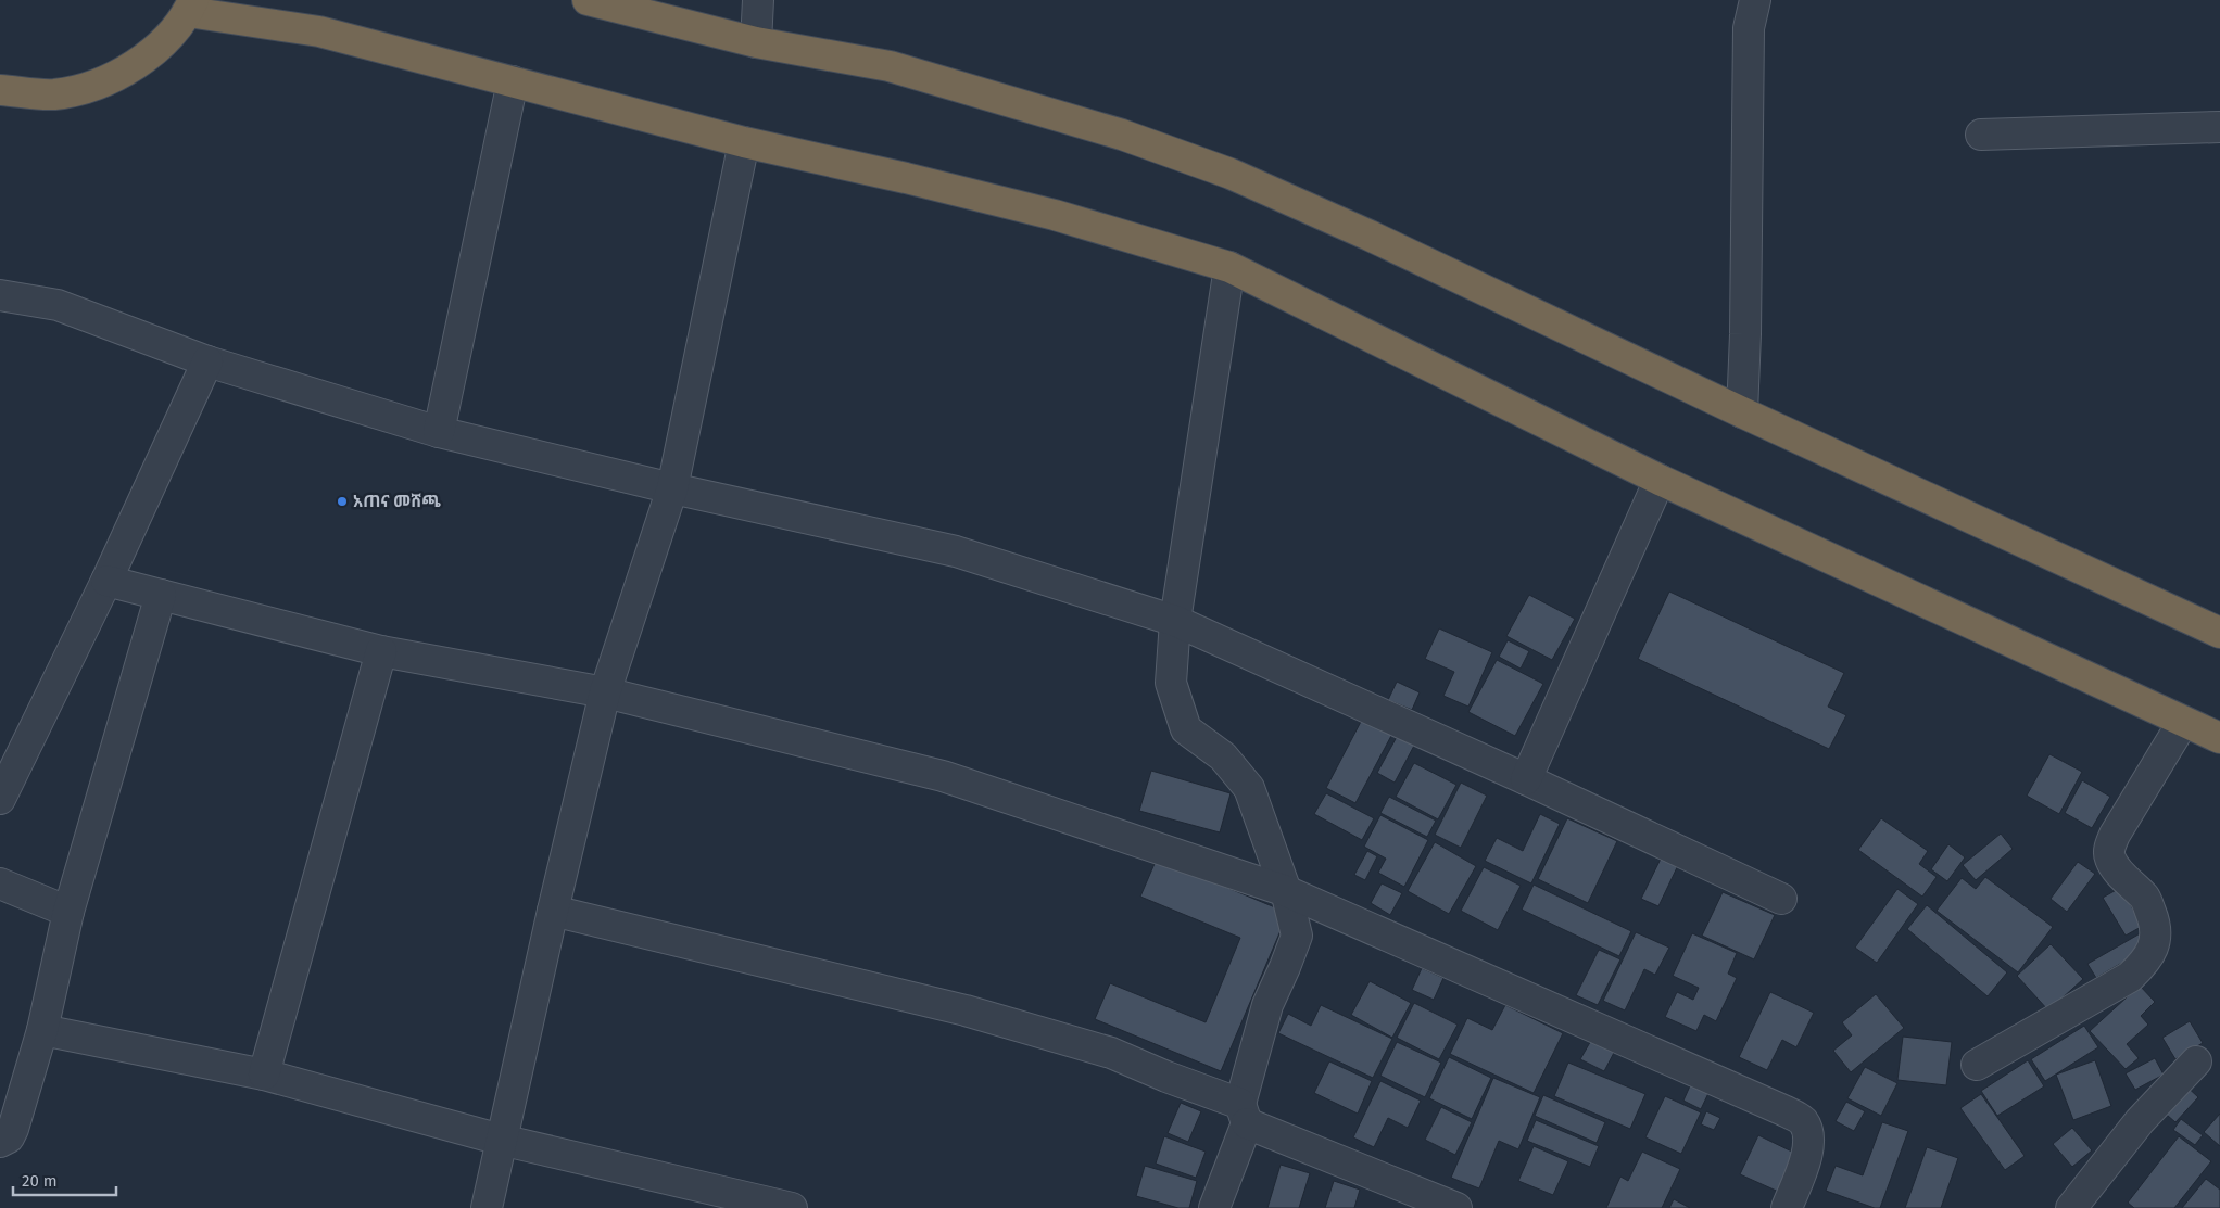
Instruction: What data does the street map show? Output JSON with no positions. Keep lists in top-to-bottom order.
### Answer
{
  "places": ["አጠና መሸጫ"],
  "scale_bar": "20 m"
}
